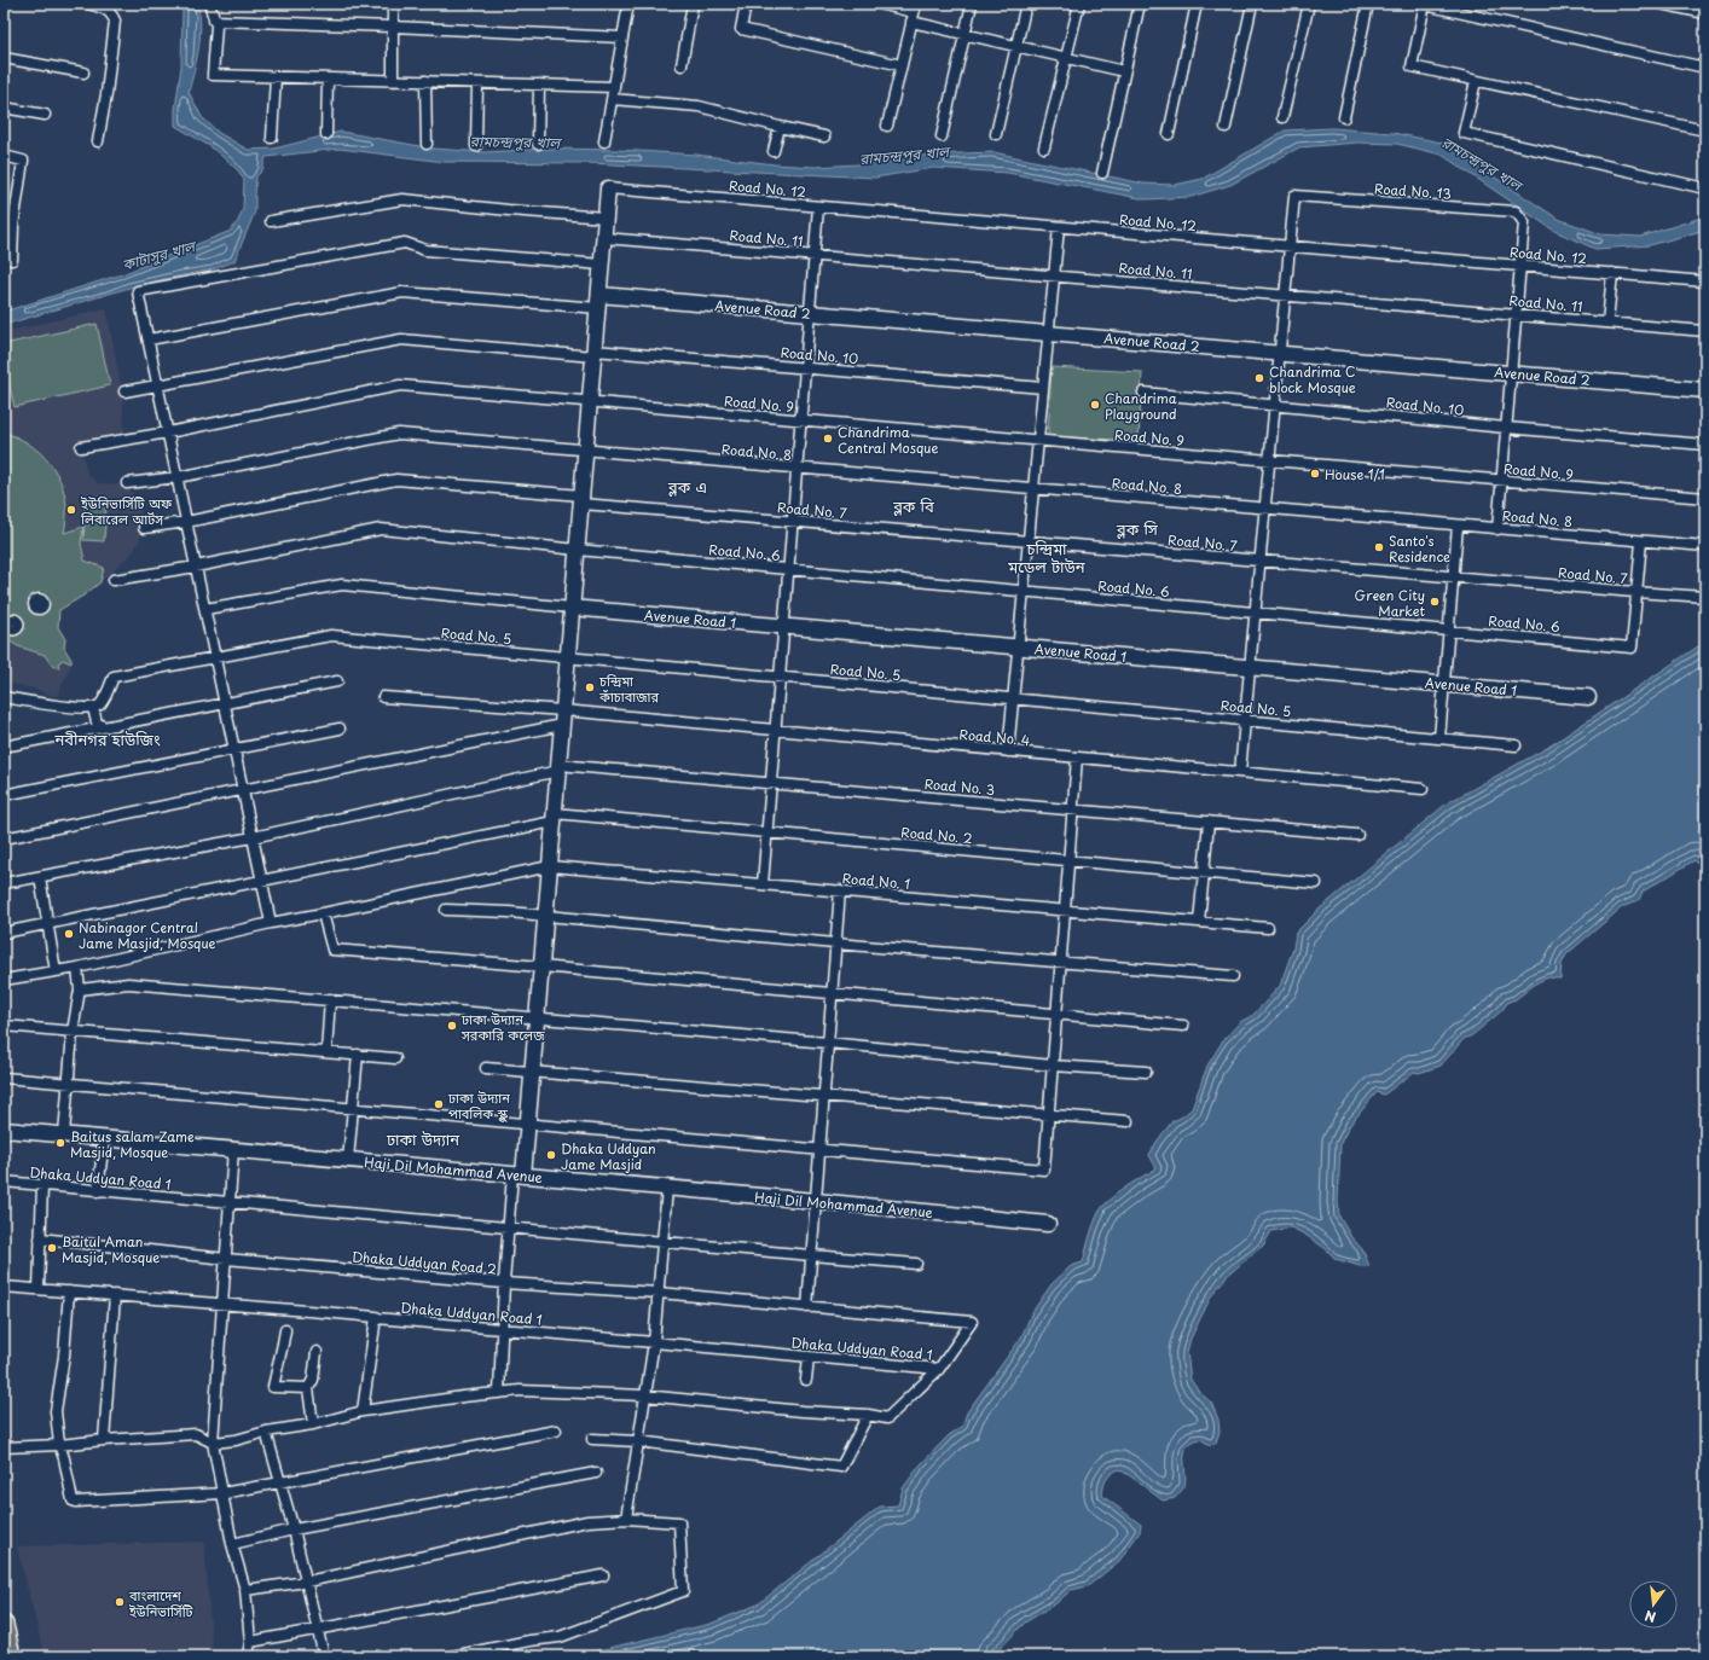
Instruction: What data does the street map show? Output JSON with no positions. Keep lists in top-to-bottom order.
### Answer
{
  "streets": {
    "street": [
      "Road No. 12",
      "Road No. 13",
      "Road No. 11",
      "Avenue Road 2",
      "Road No. 10",
      "Road No. 9",
      "Road No. 8",
      "Road No. 7",
      "Road No. 6",
      "Avenue Road 1",
      "Road No. 5",
      "Road No. 4",
      "Road No. 3",
      "Road No. 2",
      "Road No. 1",
      "Haji Dil Mohammad Avenue",
      "Dhaka Uddyan Road 1",
      "Dhaka Uddyan Road 2"
    ]
  },
  "crossings": [
    ["Road No. 12", "Road No. 13"],
    ["Road No. 7", "Road No. 6"],
    ["Dhaka Uddyan Road 1", "Dhaka Uddyan Road 2"]
  ],
  "districts": [
    "ব্লক এ",
    "ব্লক বি",
    "ব্লক সি",
    "চন্দ্রিমা মডেল টাউন",
    "নবীনগর হাউজিং",
    "ঢাকা উদ্যান"
  ],
  "water": ["রামচন্দ্রপুর খাল", "কাটাসুর খাল"],
  "places": [
    "Chandrima C block Mosque",
    "Chandrima Playground",
    "Chandrima Central Mosque",
    "House 1/1",
    "ইউনিভার্সিটি অফ লিবারেল আর্টস",
    "Santo's Residence",
    "Green City Market",
    "চন্দ্রিমা কাঁচাবাজার",
    "Nabinagor Central Jame Masjid, Mosque",
    "ঢাকা উদ্যান সরকারি কলেজ",
    "ঢাকা উদ্যান পাবলিক স্কুল",
    "Baitus salam Zame Masjid, Mosque",
    "Dhaka Uddyan Jame Masjid",
    "Baitul Aman Masjid, Mosque",
    "বাংলাদেশ ইউনিভার্সিটি"
  ],
  "north": "bottom"
}
